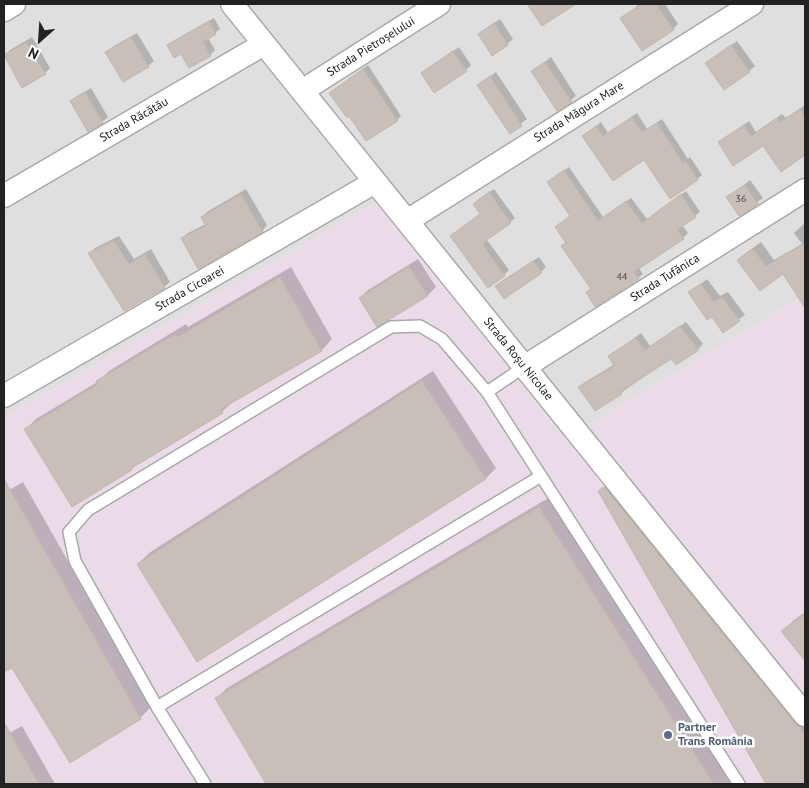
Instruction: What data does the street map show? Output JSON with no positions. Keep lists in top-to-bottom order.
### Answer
{
  "streets": {
    "street": [
      "Strada Pietroșelului",
      "Strada Măgura Mare",
      "Strada Răcătău",
      "Strada Tufănica",
      "Strada Cicoarei",
      "Strada Roșu Nicolae"
    ]
  },
  "crossings": [
    ["Strada Pietroșelului", "Strada Roșu Nicolae"],
    ["Strada Măgura Mare", "Strada Roșu Nicolae"],
    ["Strada Răcătău", "Strada Roșu Nicolae"],
    ["Strada Tufănica", "Strada Roșu Nicolae"],
    ["Strada Cicoarei", "Strada Roșu Nicolae"]
  ],
  "places": ["Partner Trans România"],
  "house_numbers": ["36", "44"],
  "north": "bottom left"
}
